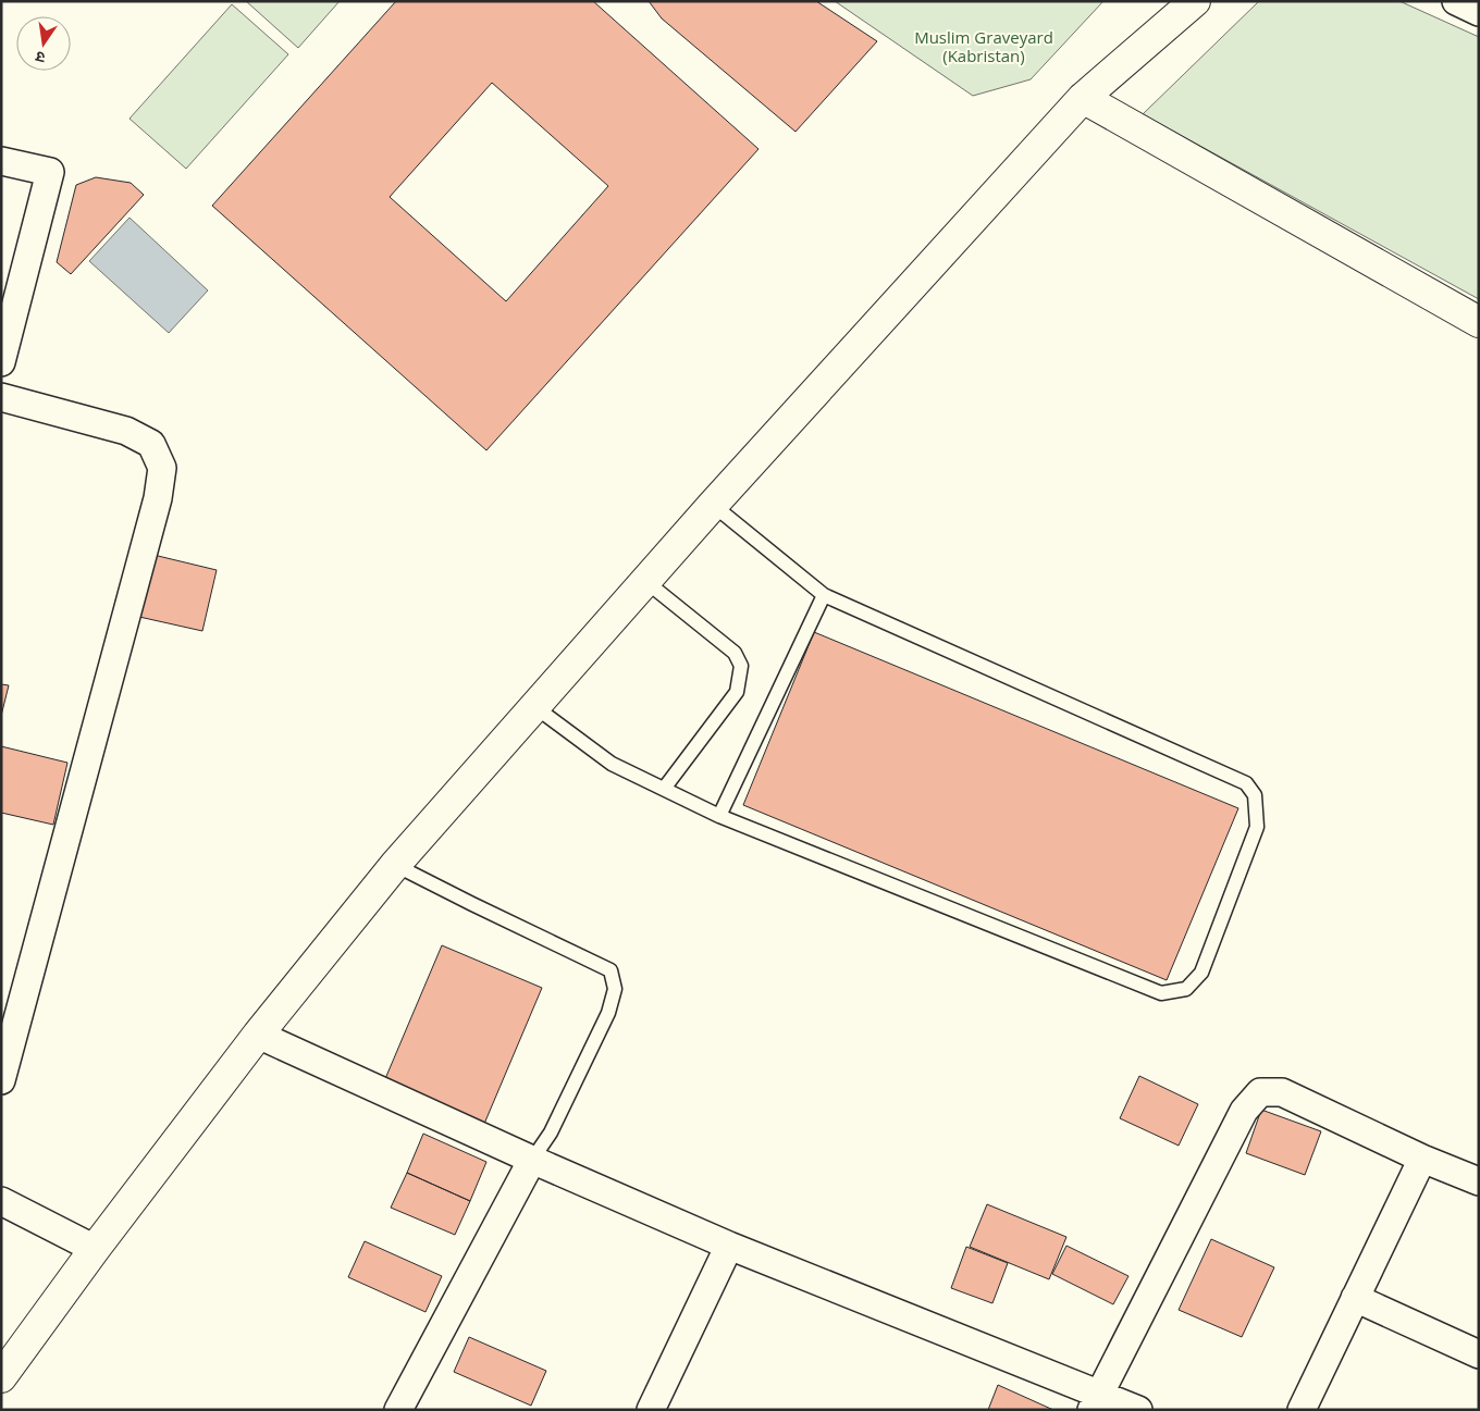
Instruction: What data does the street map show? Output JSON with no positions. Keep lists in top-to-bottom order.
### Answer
{
  "parks": ["Muslim Graveyard (Kabristan)"],
  "north": "bottom"
}
